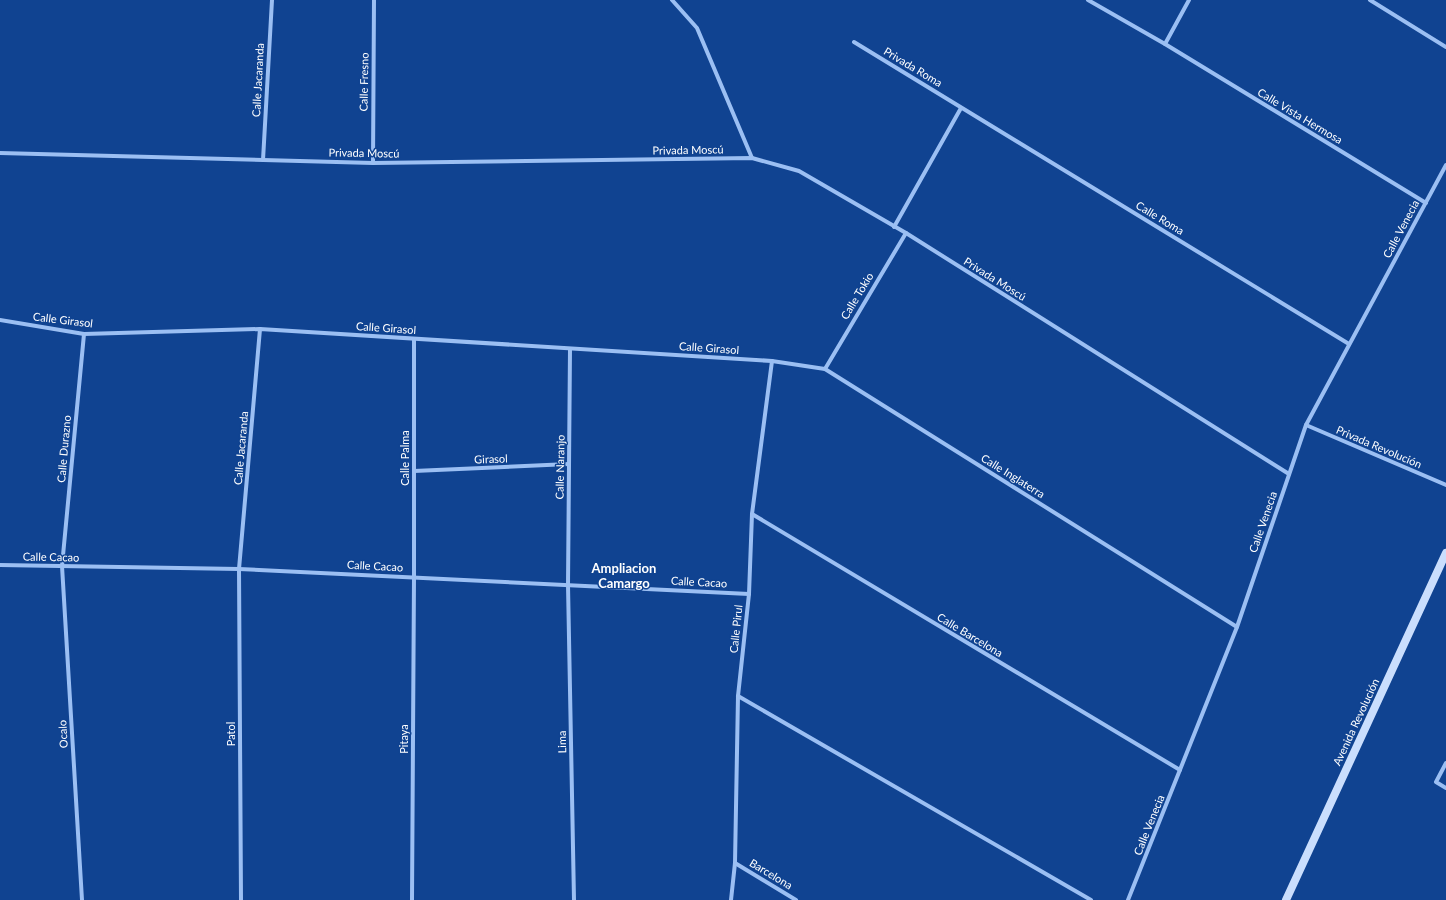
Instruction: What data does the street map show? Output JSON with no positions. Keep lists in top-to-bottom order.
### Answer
{
  "streets": {
    "main road": ["Avenida Revolución"],
    "street": [
      "Privada Roma",
      "Calle Jacaranda",
      "Calle Fresno",
      "Calle Vista Hermosa",
      "Privada Moscú",
      "Calle Roma",
      "Calle Venecia",
      "Calle Tokio",
      "Calle Girasol",
      "Privada Revolución",
      "Calle Durazno",
      "Calle Palma",
      "Girasol",
      "Calle Naranjo",
      "Calle Inglaterra",
      "Calle Cacao",
      "Calle Pirul",
      "Calle Barcelona",
      "Ocalo",
      "Patol",
      "Pitaya",
      "Lima",
      "Barcelona"
    ]
  },
  "crossings": [
    ["Privada Roma", "Calle Roma"],
    ["Calle Jacaranda", "Privada Moscú"],
    ["Calle Jacaranda", "Calle Girasol"],
    ["Calle Jacaranda", "Calle Cacao"],
    ["Calle Jacaranda", "Patol"],
    ["Calle Fresno", "Privada Moscú"],
    ["Calle Vista Hermosa", "Calle Venecia"],
    ["Privada Moscú", "Calle Venecia"],
    ["Privada Moscú", "Calle Tokio"],
    ["Calle Roma", "Calle Venecia"],
    ["Calle Venecia", "Privada Revolución"],
    ["Calle Venecia", "Calle Inglaterra"],
    ["Calle Venecia", "Calle Barcelona"],
    ["Calle Tokio", "Calle Inglaterra"],
    ["Calle Girasol", "Calle Durazno"],
    ["Calle Girasol", "Calle Palma"],
    ["Calle Girasol", "Calle Naranjo"],
    ["Calle Girasol", "Calle Inglaterra"],
    ["Calle Girasol", "Calle Pirul"],
    ["Calle Durazno", "Calle Cacao"],
    ["Calle Durazno", "Ocalo"],
    ["Calle Palma", "Girasol"],
    ["Calle Palma", "Calle Cacao"],
    ["Calle Palma", "Pitaya"],
    ["Girasol", "Calle Naranjo"],
    ["Calle Naranjo", "Calle Cacao"],
    ["Calle Naranjo", "Lima"],
    ["Calle Inglaterra", "Calle Pirul"],
    ["Calle Cacao", "Calle Pirul"],
    ["Calle Cacao", "Ocalo"],
    ["Calle Cacao", "Patol"],
    ["Calle Cacao", "Pitaya"],
    ["Calle Cacao", "Lima"],
    ["Calle Pirul", "Calle Barcelona"],
    ["Calle Pirul", "Barcelona"]
  ],
  "districts": ["Ampliacion Camargo"]
}
